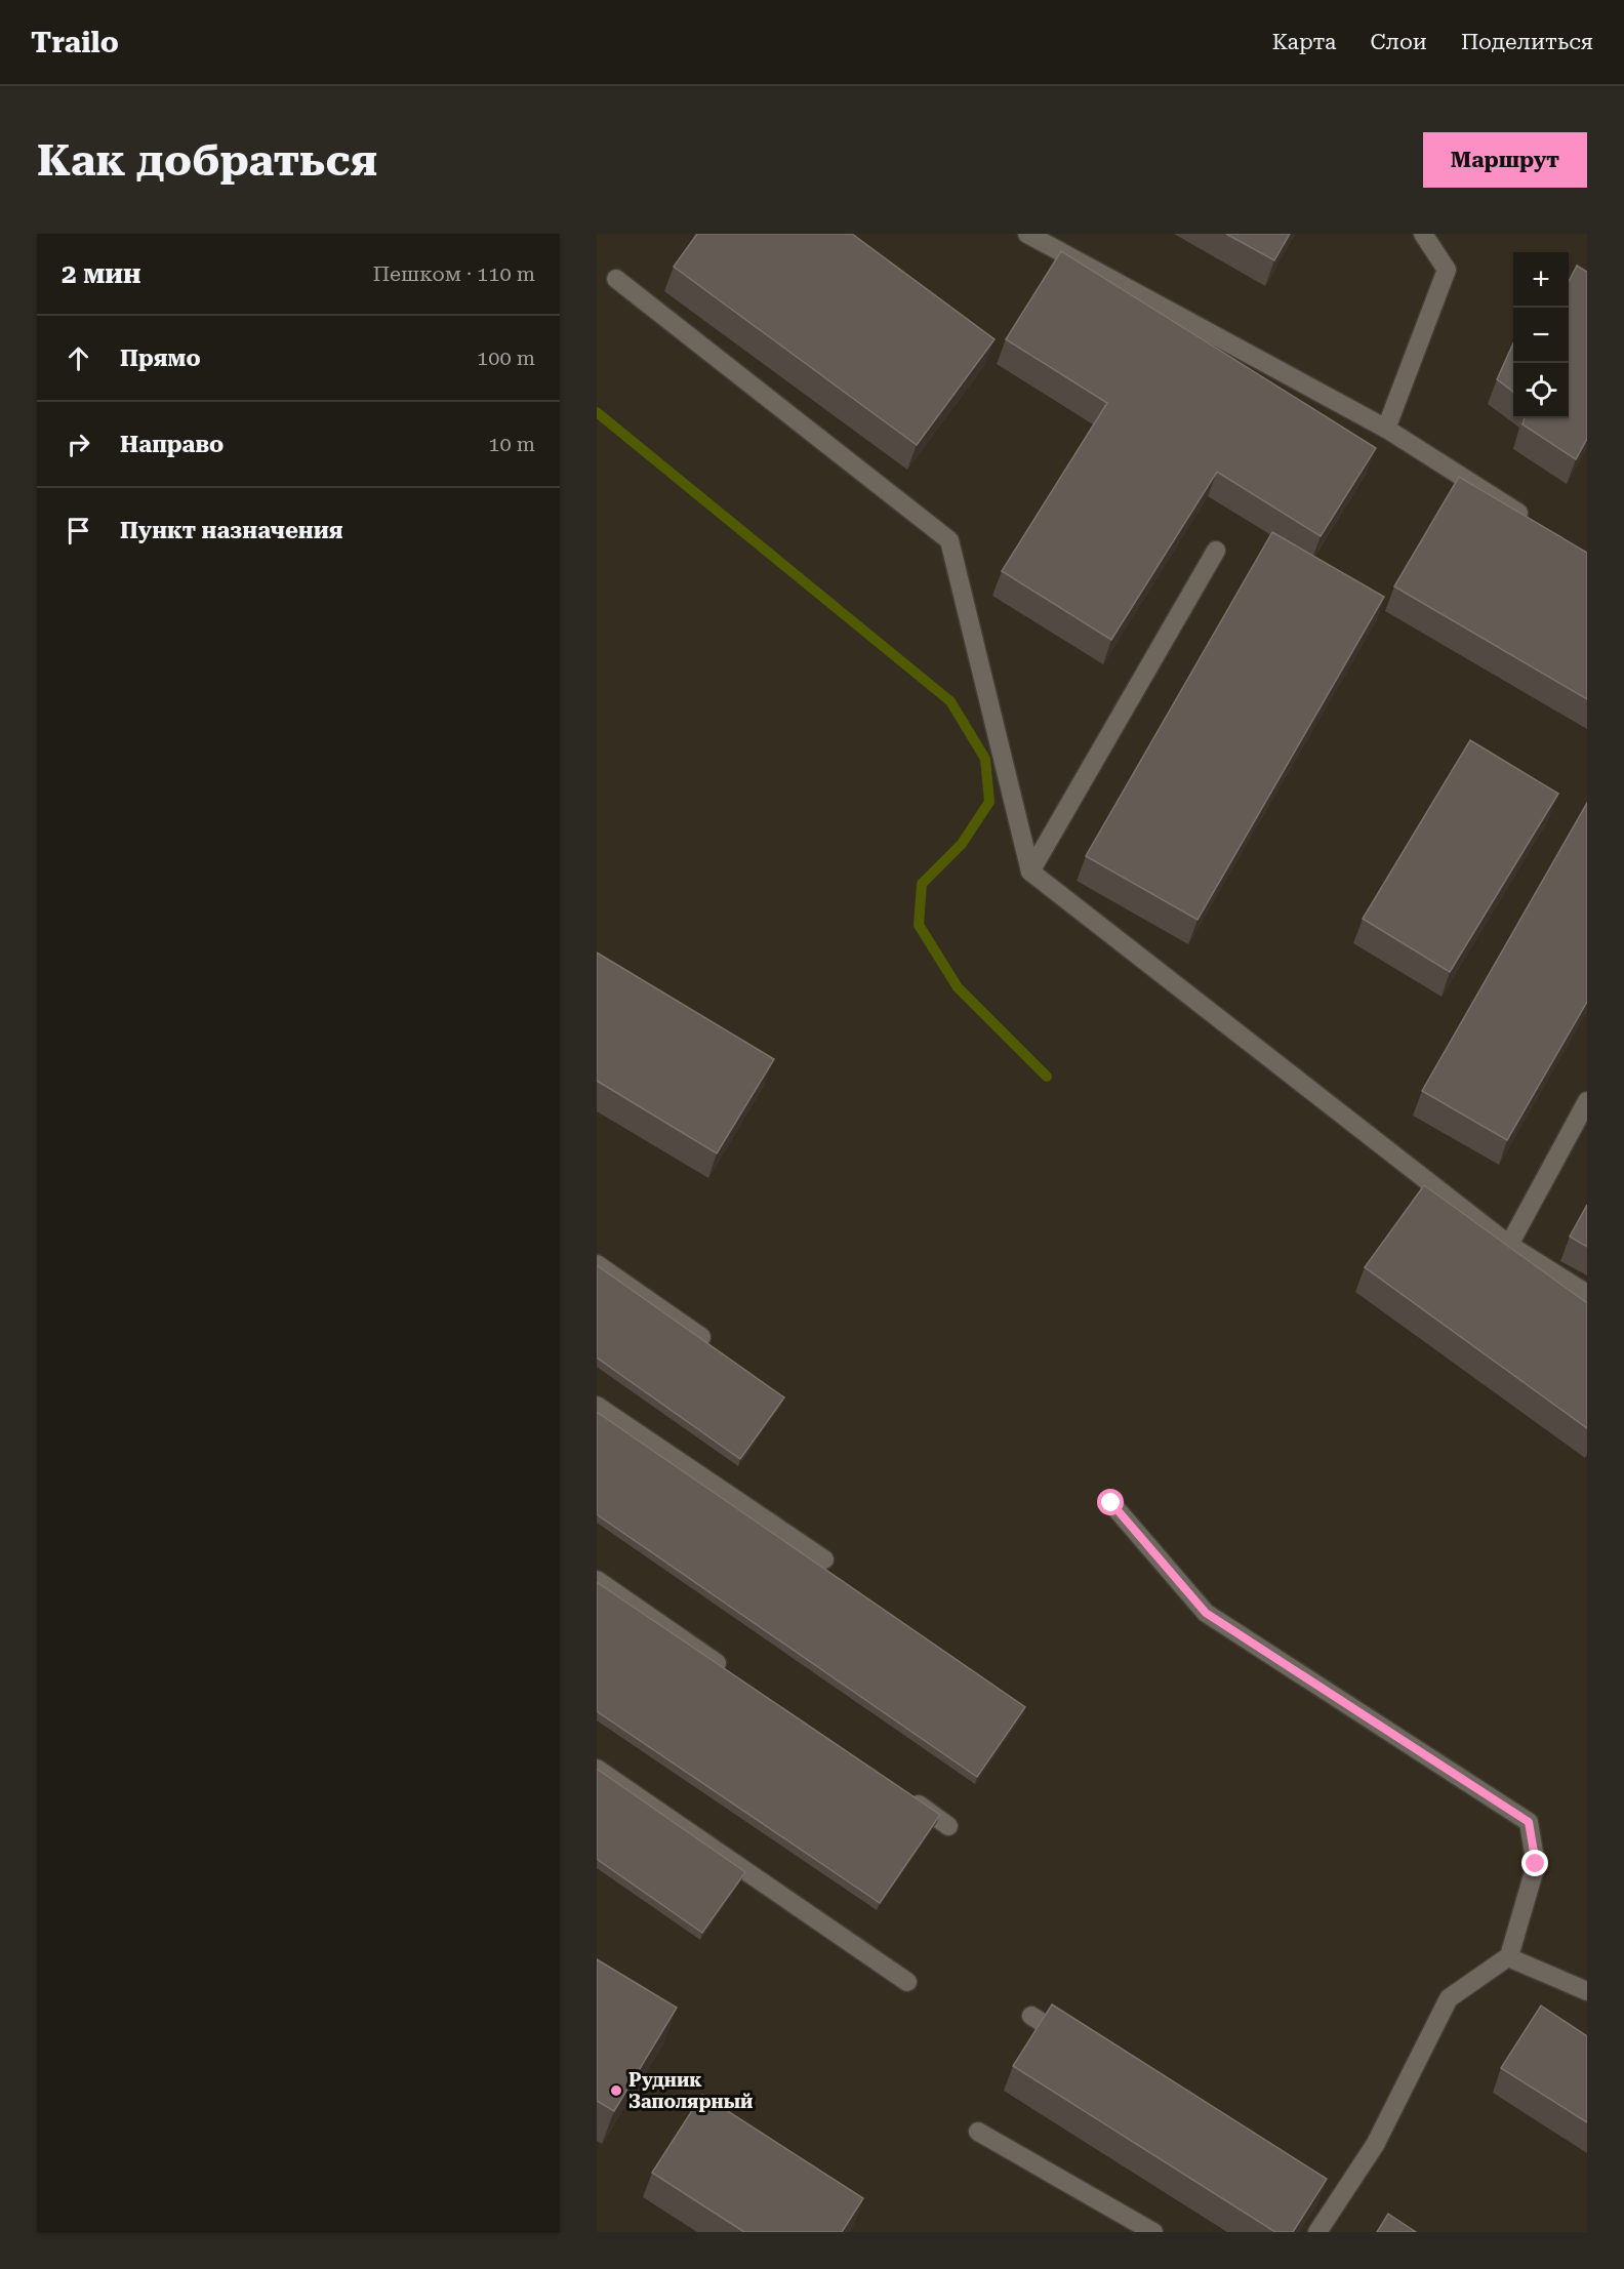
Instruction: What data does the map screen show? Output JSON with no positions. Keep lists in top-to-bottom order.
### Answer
{
  "places": ["Рудник Заполярный"],
  "page": {
    "header": "Trailo",
    "nav": ["Карта", "Слои", "Поделиться"],
    "buttons": "Маршрут",
    "title": "Как добраться",
    "heading": ["2 мин", "Пешком · 110 m"],
    "map_buttons": ["+", "−"],
    "list": [
      ["Прямо", "100 m"],
      ["Направо", "10 m"],
      "Пункт назначения"
    ]
  }
}
